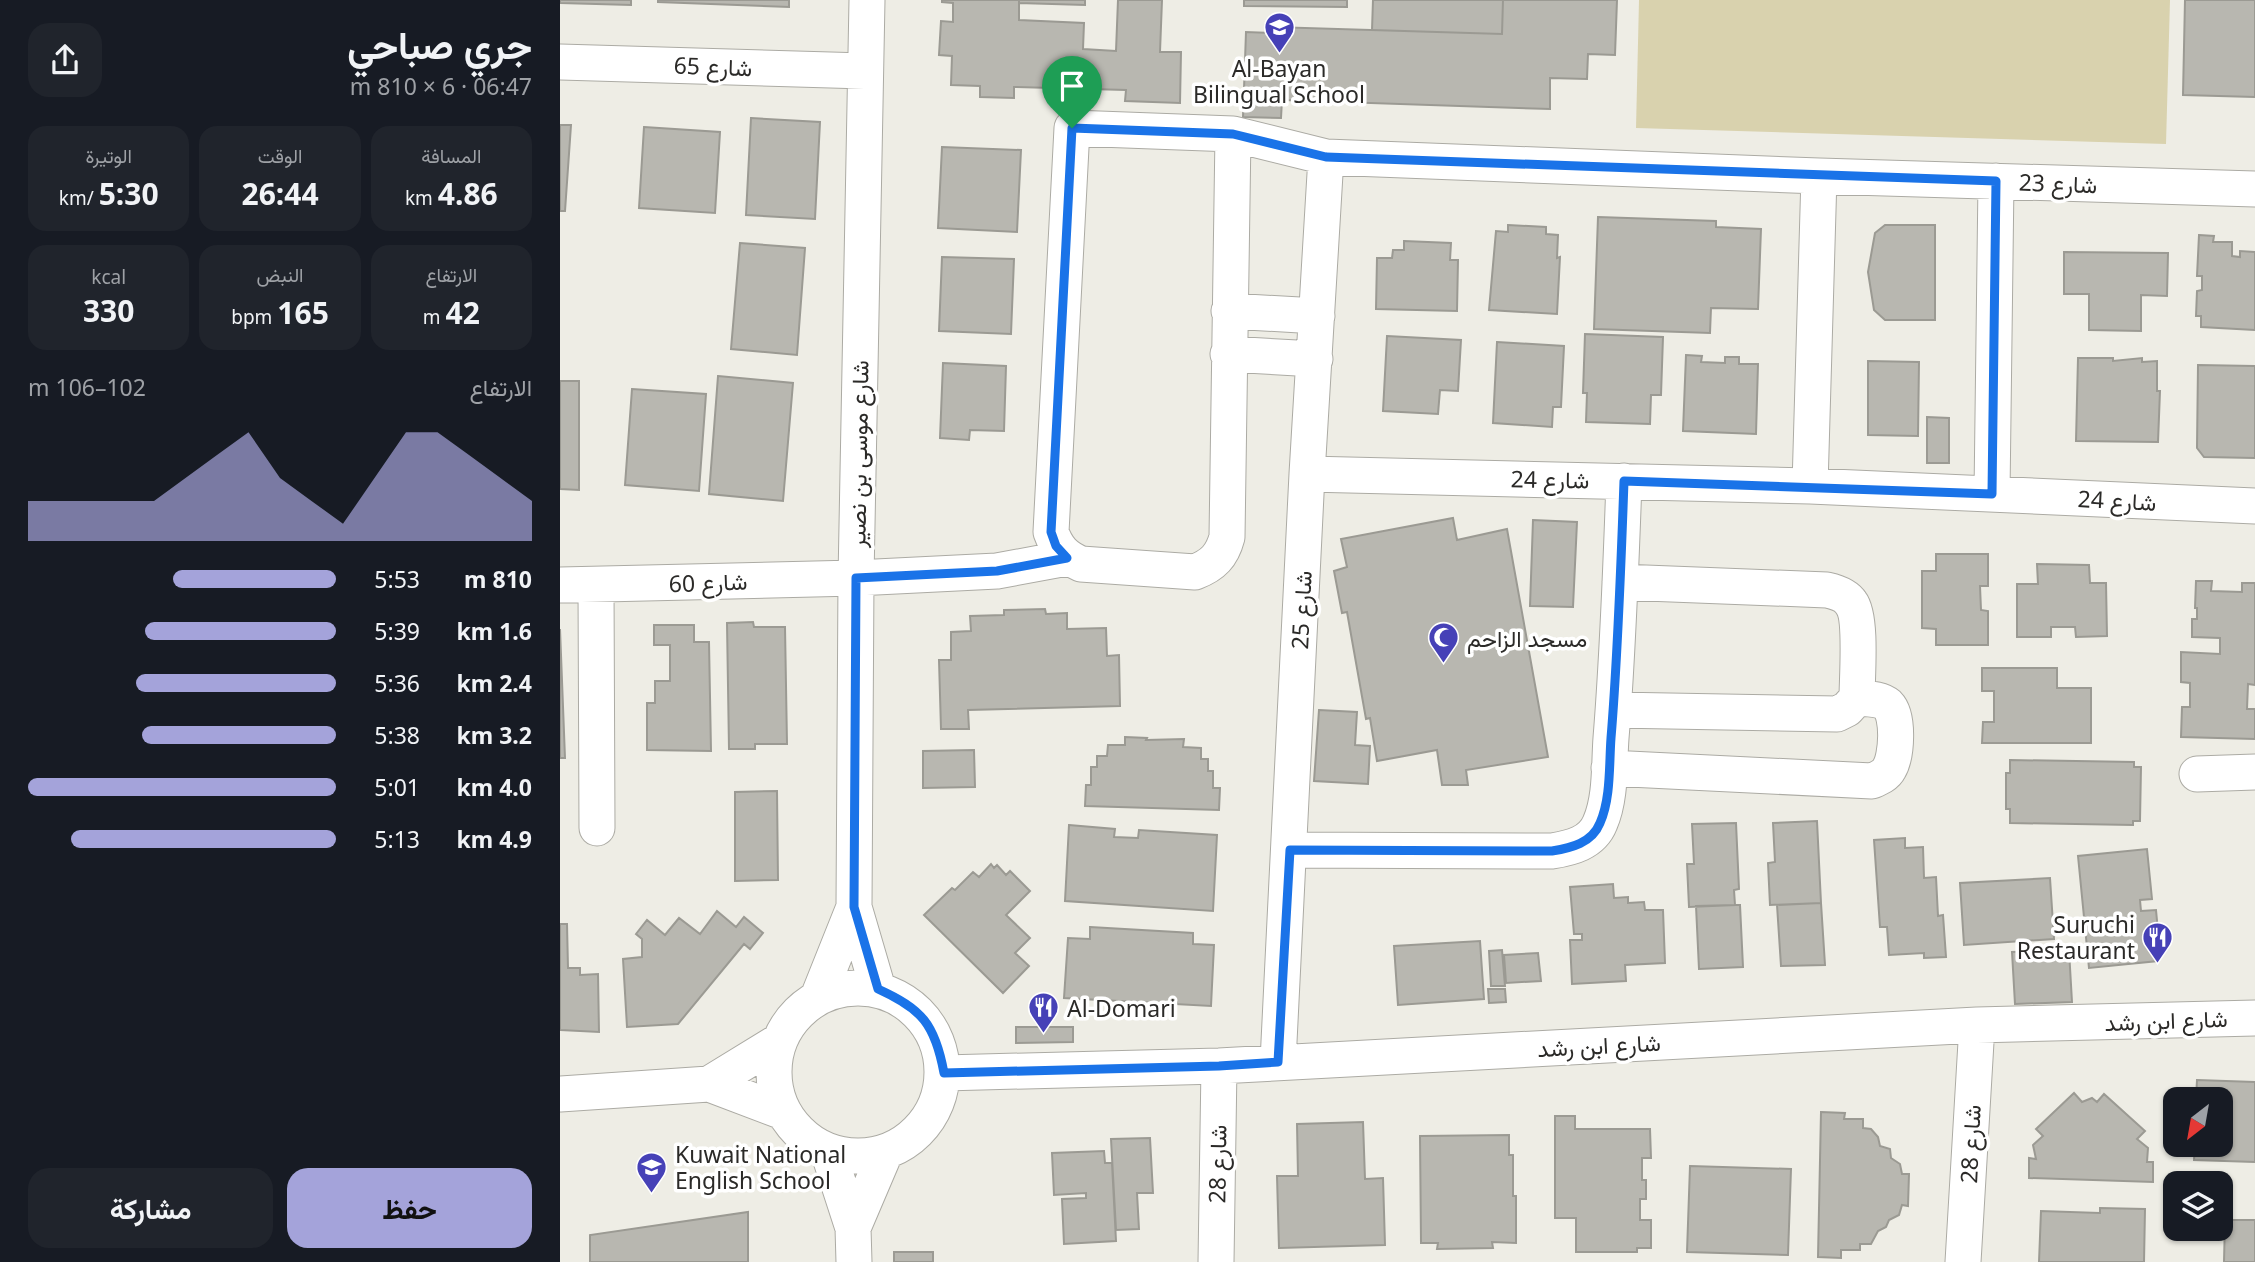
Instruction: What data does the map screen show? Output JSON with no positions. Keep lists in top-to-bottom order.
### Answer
{
  "streets": {
    "street": [
      "شارع 65",
      "شارع 23",
      "شارع موسى بن نصير",
      "شارع 24",
      "شارع 60",
      "شارع 25",
      "شارع ابن رشد",
      "شارع 28"
    ]
  },
  "crossings": [
    ["شارع 65", "شارع موسى بن نصير"],
    ["شارع 23", "شارع 60"],
    ["شارع 23", "شارع 25"],
    ["شارع موسى بن نصير", "شارع 60"],
    ["شارع موسى بن نصير", "شارع ابن رشد"],
    ["شارع 24", "شارع 25"],
    ["شارع 25", "شارع ابن رشد"],
    ["شارع ابن رشد", "شارع 28"]
  ],
  "places": {
    "school or university": ["Al-Bayan Bilingual School", "Kuwait National English School"],
    "mosque": ["مسجد الزاحم"],
    "restaurant": ["Suruchi Restaurant", "Al-Domari"]
  },
  "north": "bottom left",
  "page": {
    "heading": ["جري صباحي", "06:47 · 6 × 810 m"],
    "stats": [
      ["المسافة", "4.86 km"],
      ["الوقت", "26:44"],
      ["الوتيرة", "5:30 /km"],
      ["الارتفاع", "42 m"],
      ["النبض", "165 bpm"],
      ["kcal", "330"]
    ],
    "chart": ["الارتفاع", "102–106 m"],
    "list": [
      {
        "name": "810 m",
        "note": "5:53"
      },
      {
        "name": "1.6 km",
        "note": "5:39"
      },
      {
        "name": "2.4 km",
        "note": "5:36"
      },
      {
        "name": "3.2 km",
        "note": "5:38"
      },
      {
        "name": "4.0 km",
        "note": "5:01"
      },
      {
        "name": "4.9 km",
        "note": "5:13"
      }
    ],
    "buttons": ["حفظ", "مشاركة"]
  }
}
